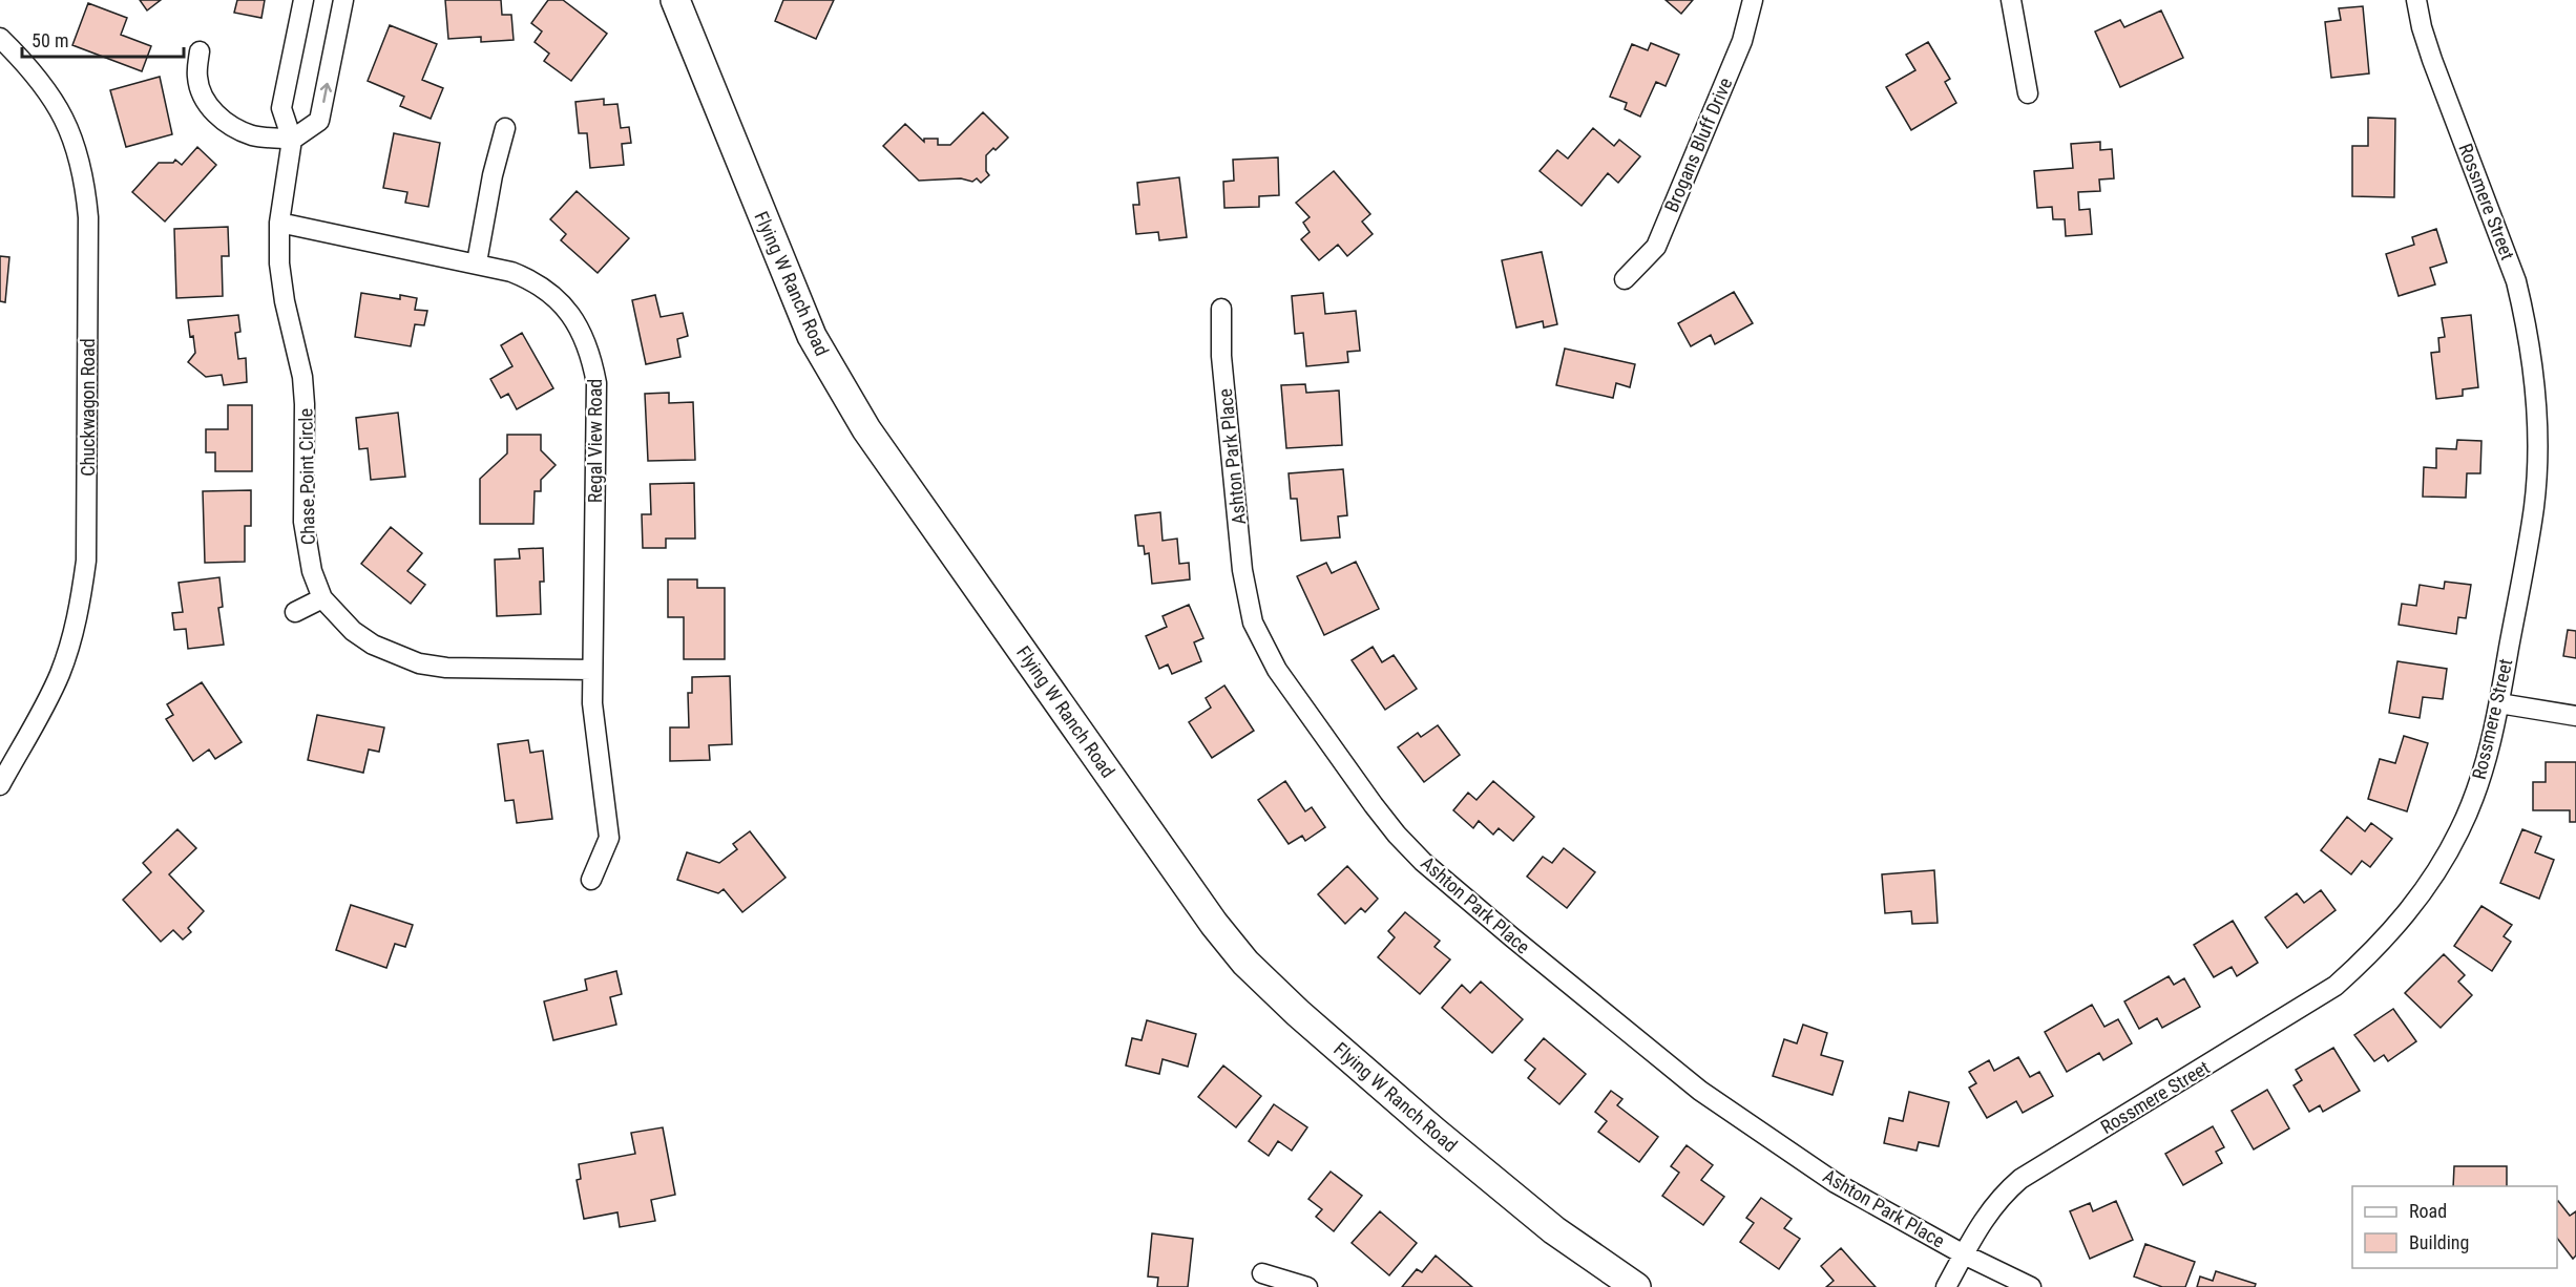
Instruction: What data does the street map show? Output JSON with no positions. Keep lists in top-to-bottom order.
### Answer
{
  "streets": {
    "street": [
      "Brogans Bluff Drive",
      "Rossmere Street",
      "Flying W Ranch Road",
      "Chuckwagon Road",
      "Regal View Road",
      "Ashton Park Place",
      "Chase Point Circle"
    ]
  },
  "crossings": [
    ["Rossmere Street", "Ashton Park Place"],
    ["Regal View Road", "Chase Point Circle"]
  ],
  "legend": ["Road", "Building"],
  "scale_bar": "50 m"
}
